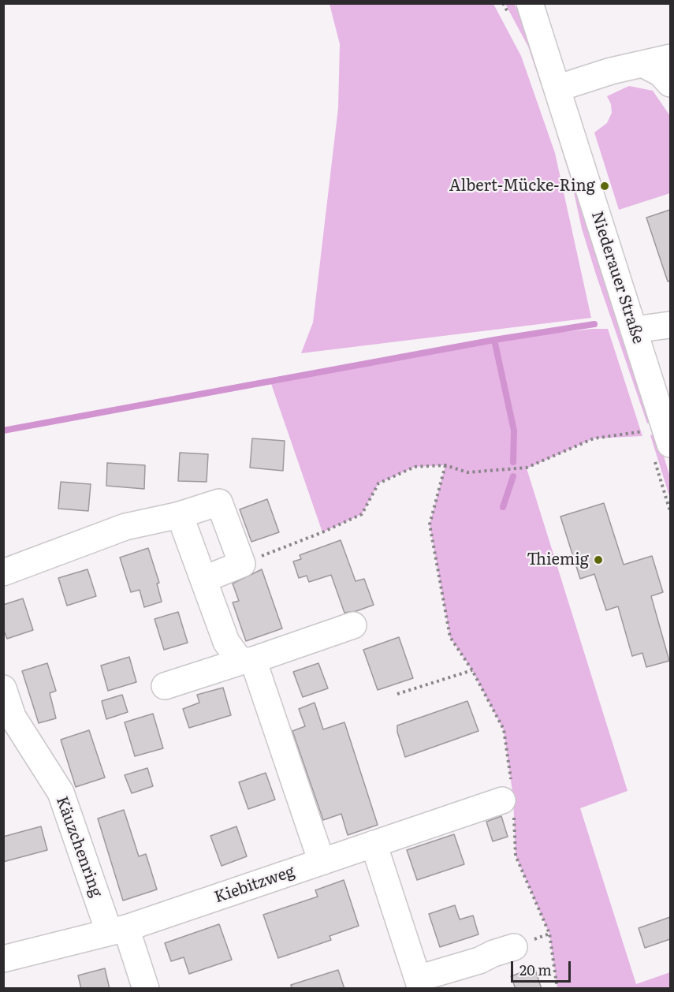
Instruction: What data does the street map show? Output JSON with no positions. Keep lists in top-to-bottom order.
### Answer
{
  "streets": {
    "street": ["Niederauer Straße", "Käuzchenring", "Kiebitzweg"]
  },
  "crossings": [
    ["Käuzchenring", "Kiebitzweg"]
  ],
  "places": ["Albert-Mücke-Ring", "Thiemig"],
  "scale_bar": "20 m"
}
